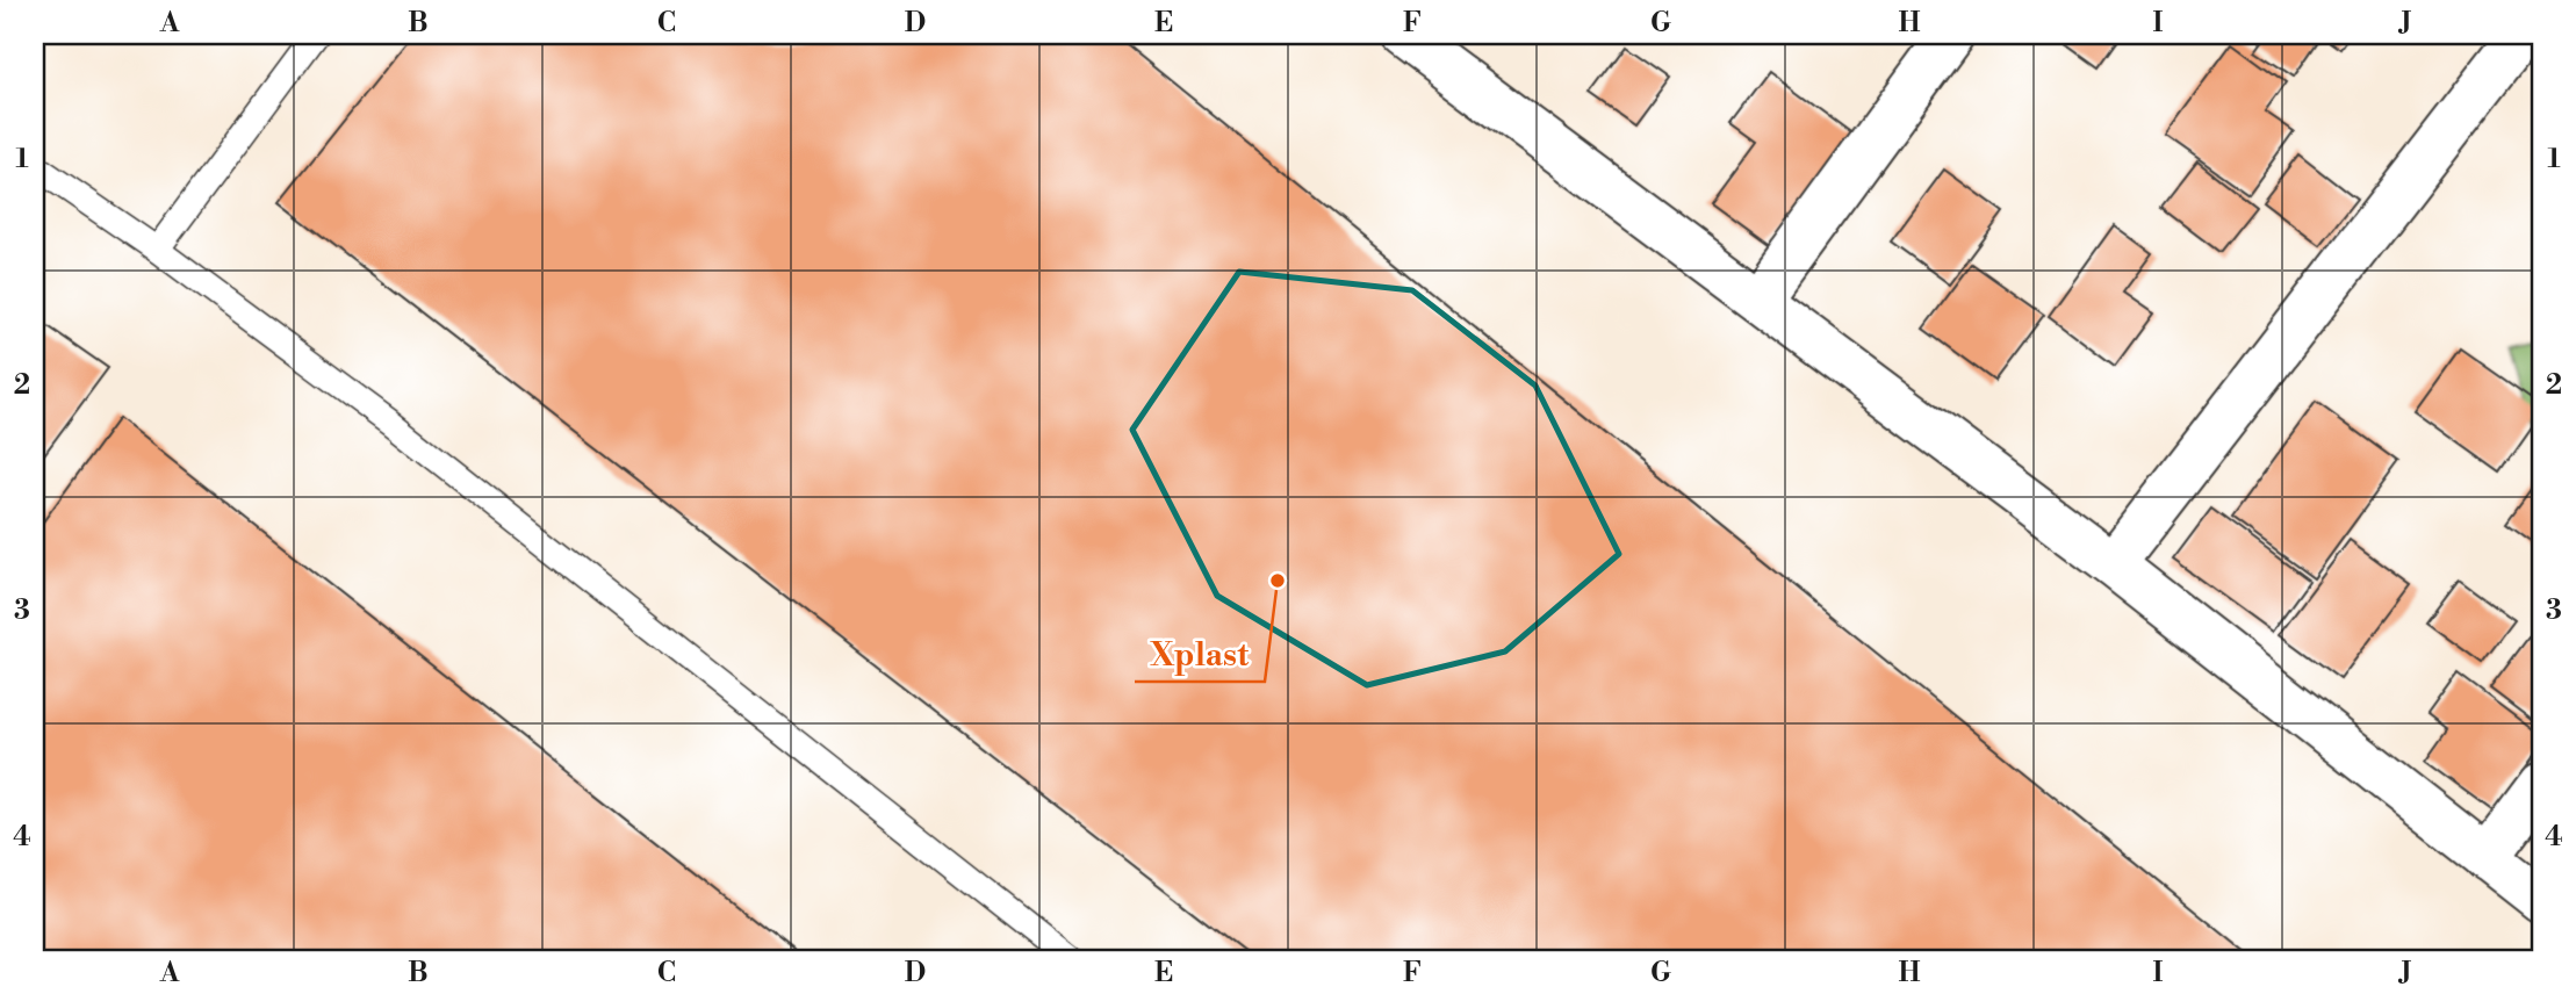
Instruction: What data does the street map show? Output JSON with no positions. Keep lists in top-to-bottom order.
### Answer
{
  "places": ["Xplast"],
  "grid": {
    "columns": [
      "A",
      "B",
      "C",
      "D",
      "E",
      "F",
      "G",
      "H",
      "I",
      "J"
    ],
    "rows": [
      "1",
      "2",
      "3",
      "4"
    ]
  }
}
